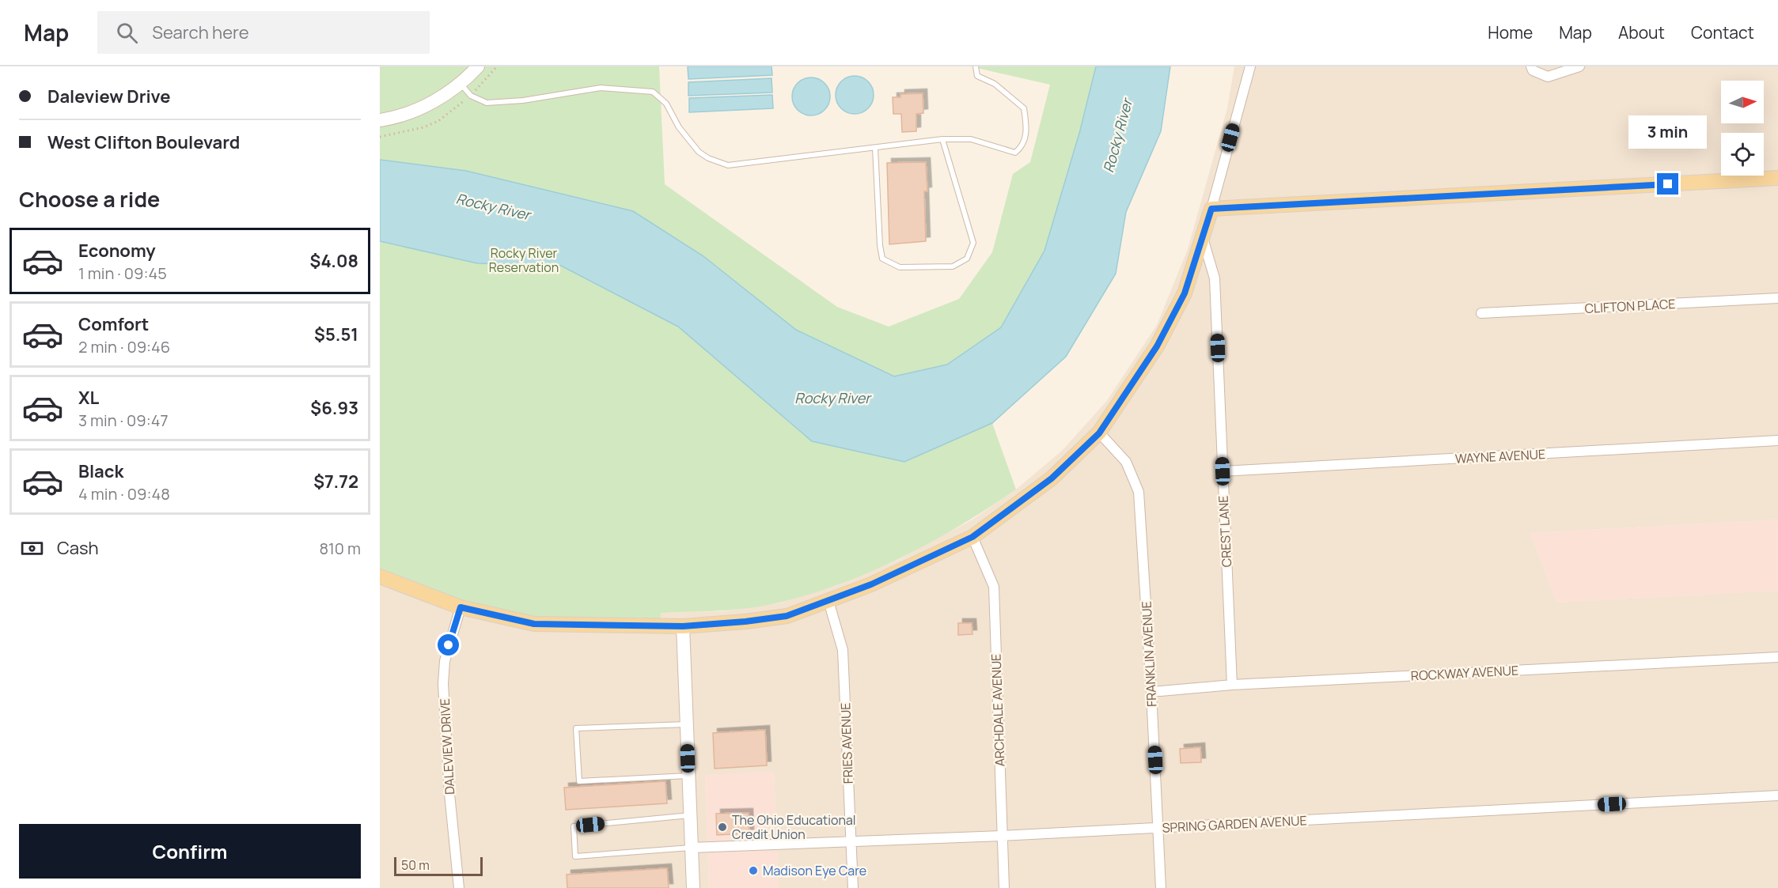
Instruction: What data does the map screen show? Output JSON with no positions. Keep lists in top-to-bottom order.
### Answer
{
  "streets": {
    "street": [
      "CLIFTON PLACE",
      "WAYNE AVENUE",
      "CREST LANE",
      "FRANKLIN AVENUE",
      "ROCKWAY AVENUE",
      "ARCHDALE AVENUE",
      "FRIES AVENUE",
      "DALEVIEW DRIVE",
      "SPRING GARDEN AVENUE"
    ]
  },
  "crossings": [
    ["WAYNE AVENUE", "CREST LANE"],
    ["CREST LANE", "ROCKWAY AVENUE"],
    ["FRANKLIN AVENUE", "ROCKWAY AVENUE"],
    ["FRANKLIN AVENUE", "SPRING GARDEN AVENUE"],
    ["ARCHDALE AVENUE", "SPRING GARDEN AVENUE"],
    ["FRIES AVENUE", "SPRING GARDEN AVENUE"]
  ],
  "water": ["Rocky River"],
  "parks": ["Rocky River Reservation"],
  "places": ["The Ohio Educational Credit Union", "Madison Eye Care"],
  "scale_bar": "50 m",
  "north": "right",
  "page": {
    "header": "Map",
    "search": "Search here",
    "nav": [
      "Home",
      "Map",
      "About",
      "Contact"
    ],
    "banner": ["Daleview Drive", "West Clifton Boulevard"],
    "bubble": "3 min",
    "heading": "Choose a ride",
    "list": [
      {
        "name": "Economy",
        "note": "1 min · 09:45",
        "value": "$4.08"
      },
      {
        "name": "Comfort",
        "note": "2 min · 09:46",
        "value": "$5.51"
      },
      {
        "name": "XL",
        "note": "3 min · 09:47",
        "value": "$6.93"
      },
      {
        "name": "Black",
        "note": "4 min · 09:48",
        "value": "$7.72"
      }
    ],
    "pay": ["Cash", "810 m"],
    "buttons": "Confirm",
    "scale": "50 m"
  }
}
